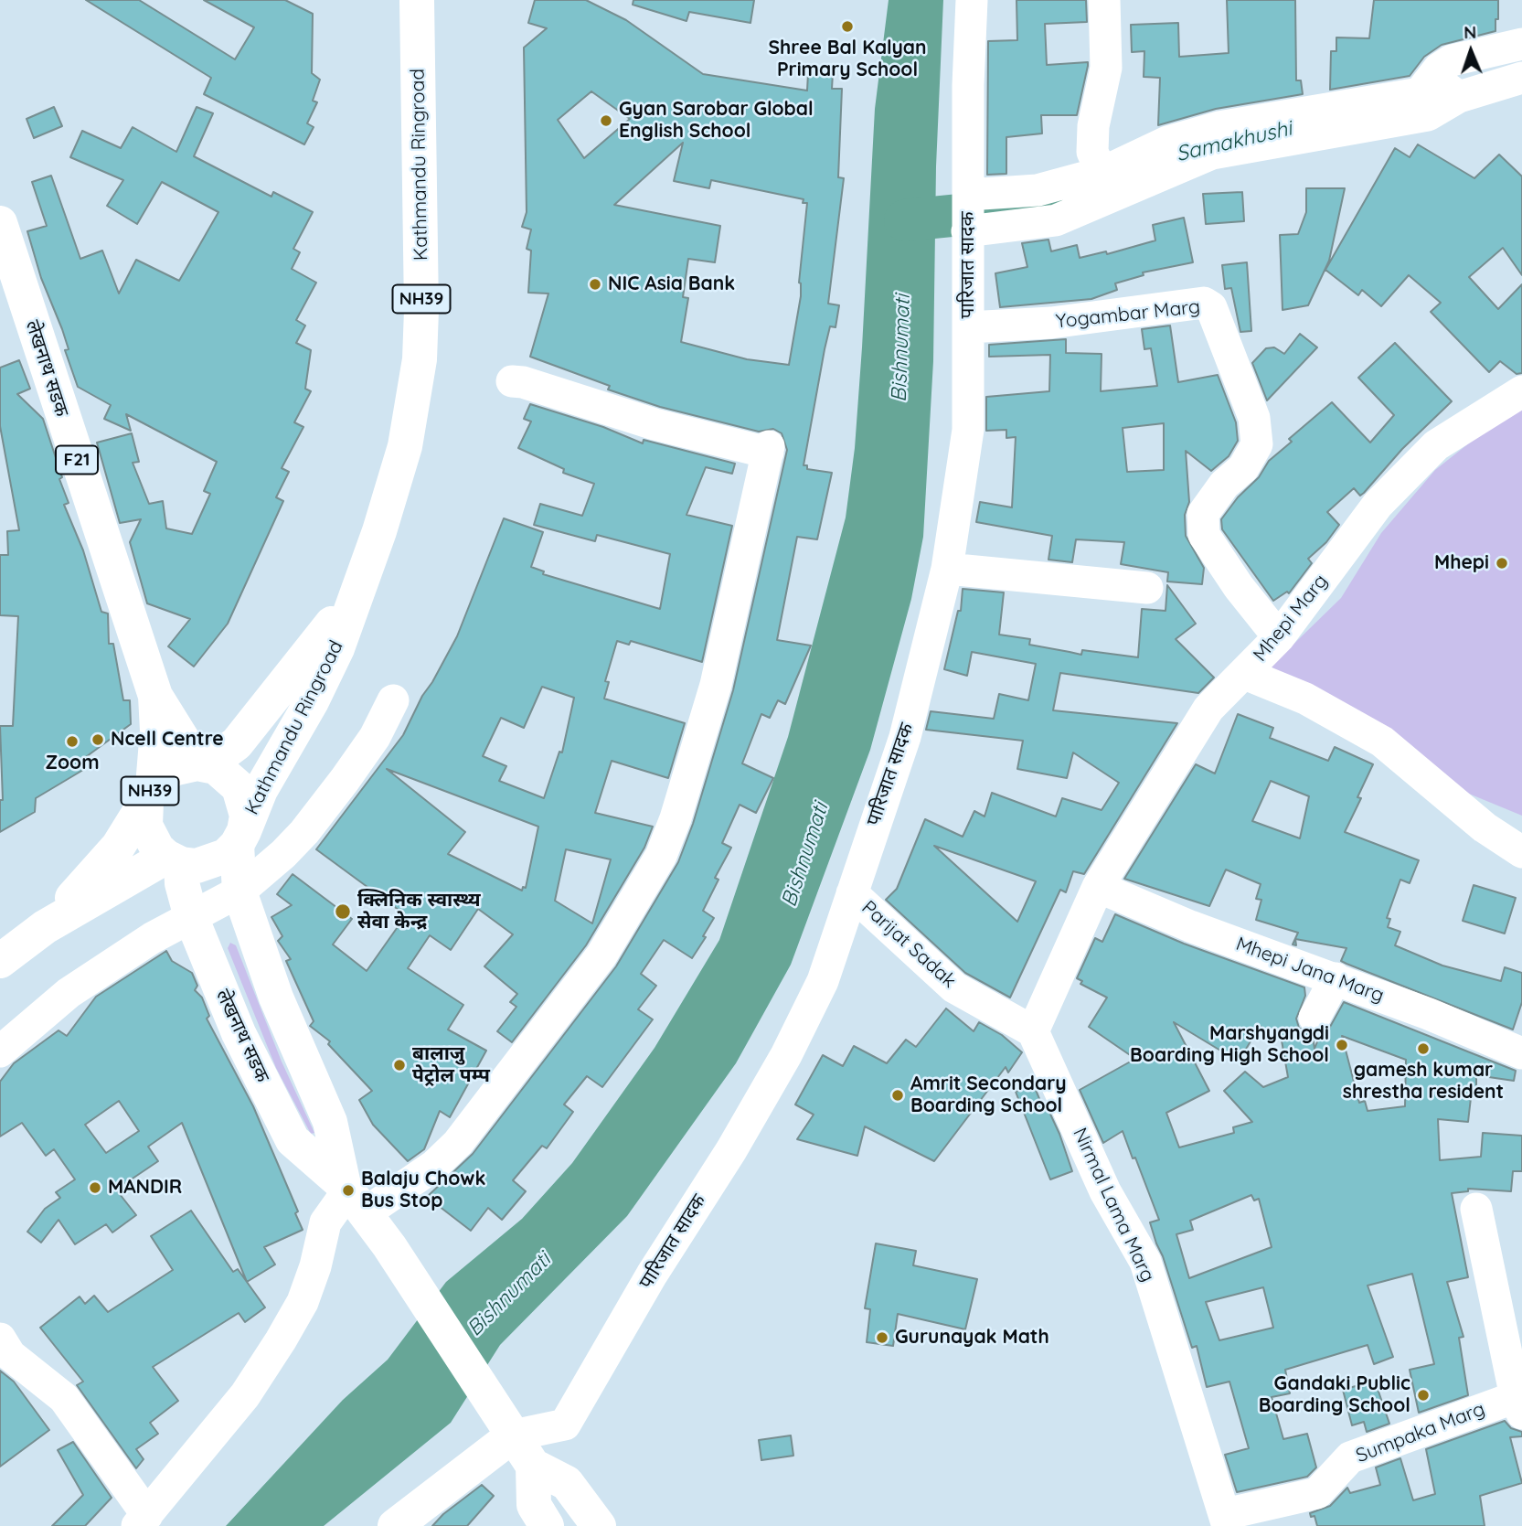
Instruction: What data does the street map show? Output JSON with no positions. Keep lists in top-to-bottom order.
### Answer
{
  "streets": {
    "main road": [
      "Kathmandu Ringroad",
      "NH39",
      "लेखनाथ सडक",
      "F21"
    ],
    "street": [
      "पारिजात सादक",
      "Yogambar Marg",
      "Mhepi Marg",
      "Parijat Sadak",
      "Mhepi Jana Marg",
      "Nirmal Lama Marg",
      "Sumpaka Marg"
    ]
  },
  "crossings": [
    ["Kathmandu Ringroad", "NH39"],
    ["Kathmandu Ringroad", "लेखनाथ सडक"],
    ["पारिजात सादक", "Yogambar Marg"],
    ["पारिजात सादक", "लेखनाथ सडक"],
    ["पारिजात सादक", "Parijat Sadak"],
    ["NH39", "लेखनाथ सडक"],
    ["Yogambar Marg", "Mhepi Marg"],
    ["Parijat Sadak", "Nirmal Lama Marg"],
    ["Nirmal Lama Marg", "Sumpaka Marg"]
  ],
  "water": ["Samakhushi", "Bishnumati"],
  "places": [
    "Shree Bal Kalyan Primary School",
    "Gyan Sarobar Global English School",
    "NIC Asia Bank",
    "Mhepi",
    "Ncell Centre",
    "Zoom",
    "क्लिनिक स्वास्थ्य सेवा केन्द्र",
    "Marshyangdi Boarding High School",
    "gamesh kumar shrestha resident",
    "बालाजु पेट्रोल पम्प",
    "Amrit Secondary Boarding School",
    "MANDIR",
    "Balaju Chowk Bus Stop",
    "Gurunayak Math",
    "Gandaki Public Boarding School"
  ],
  "north": "top"
}
